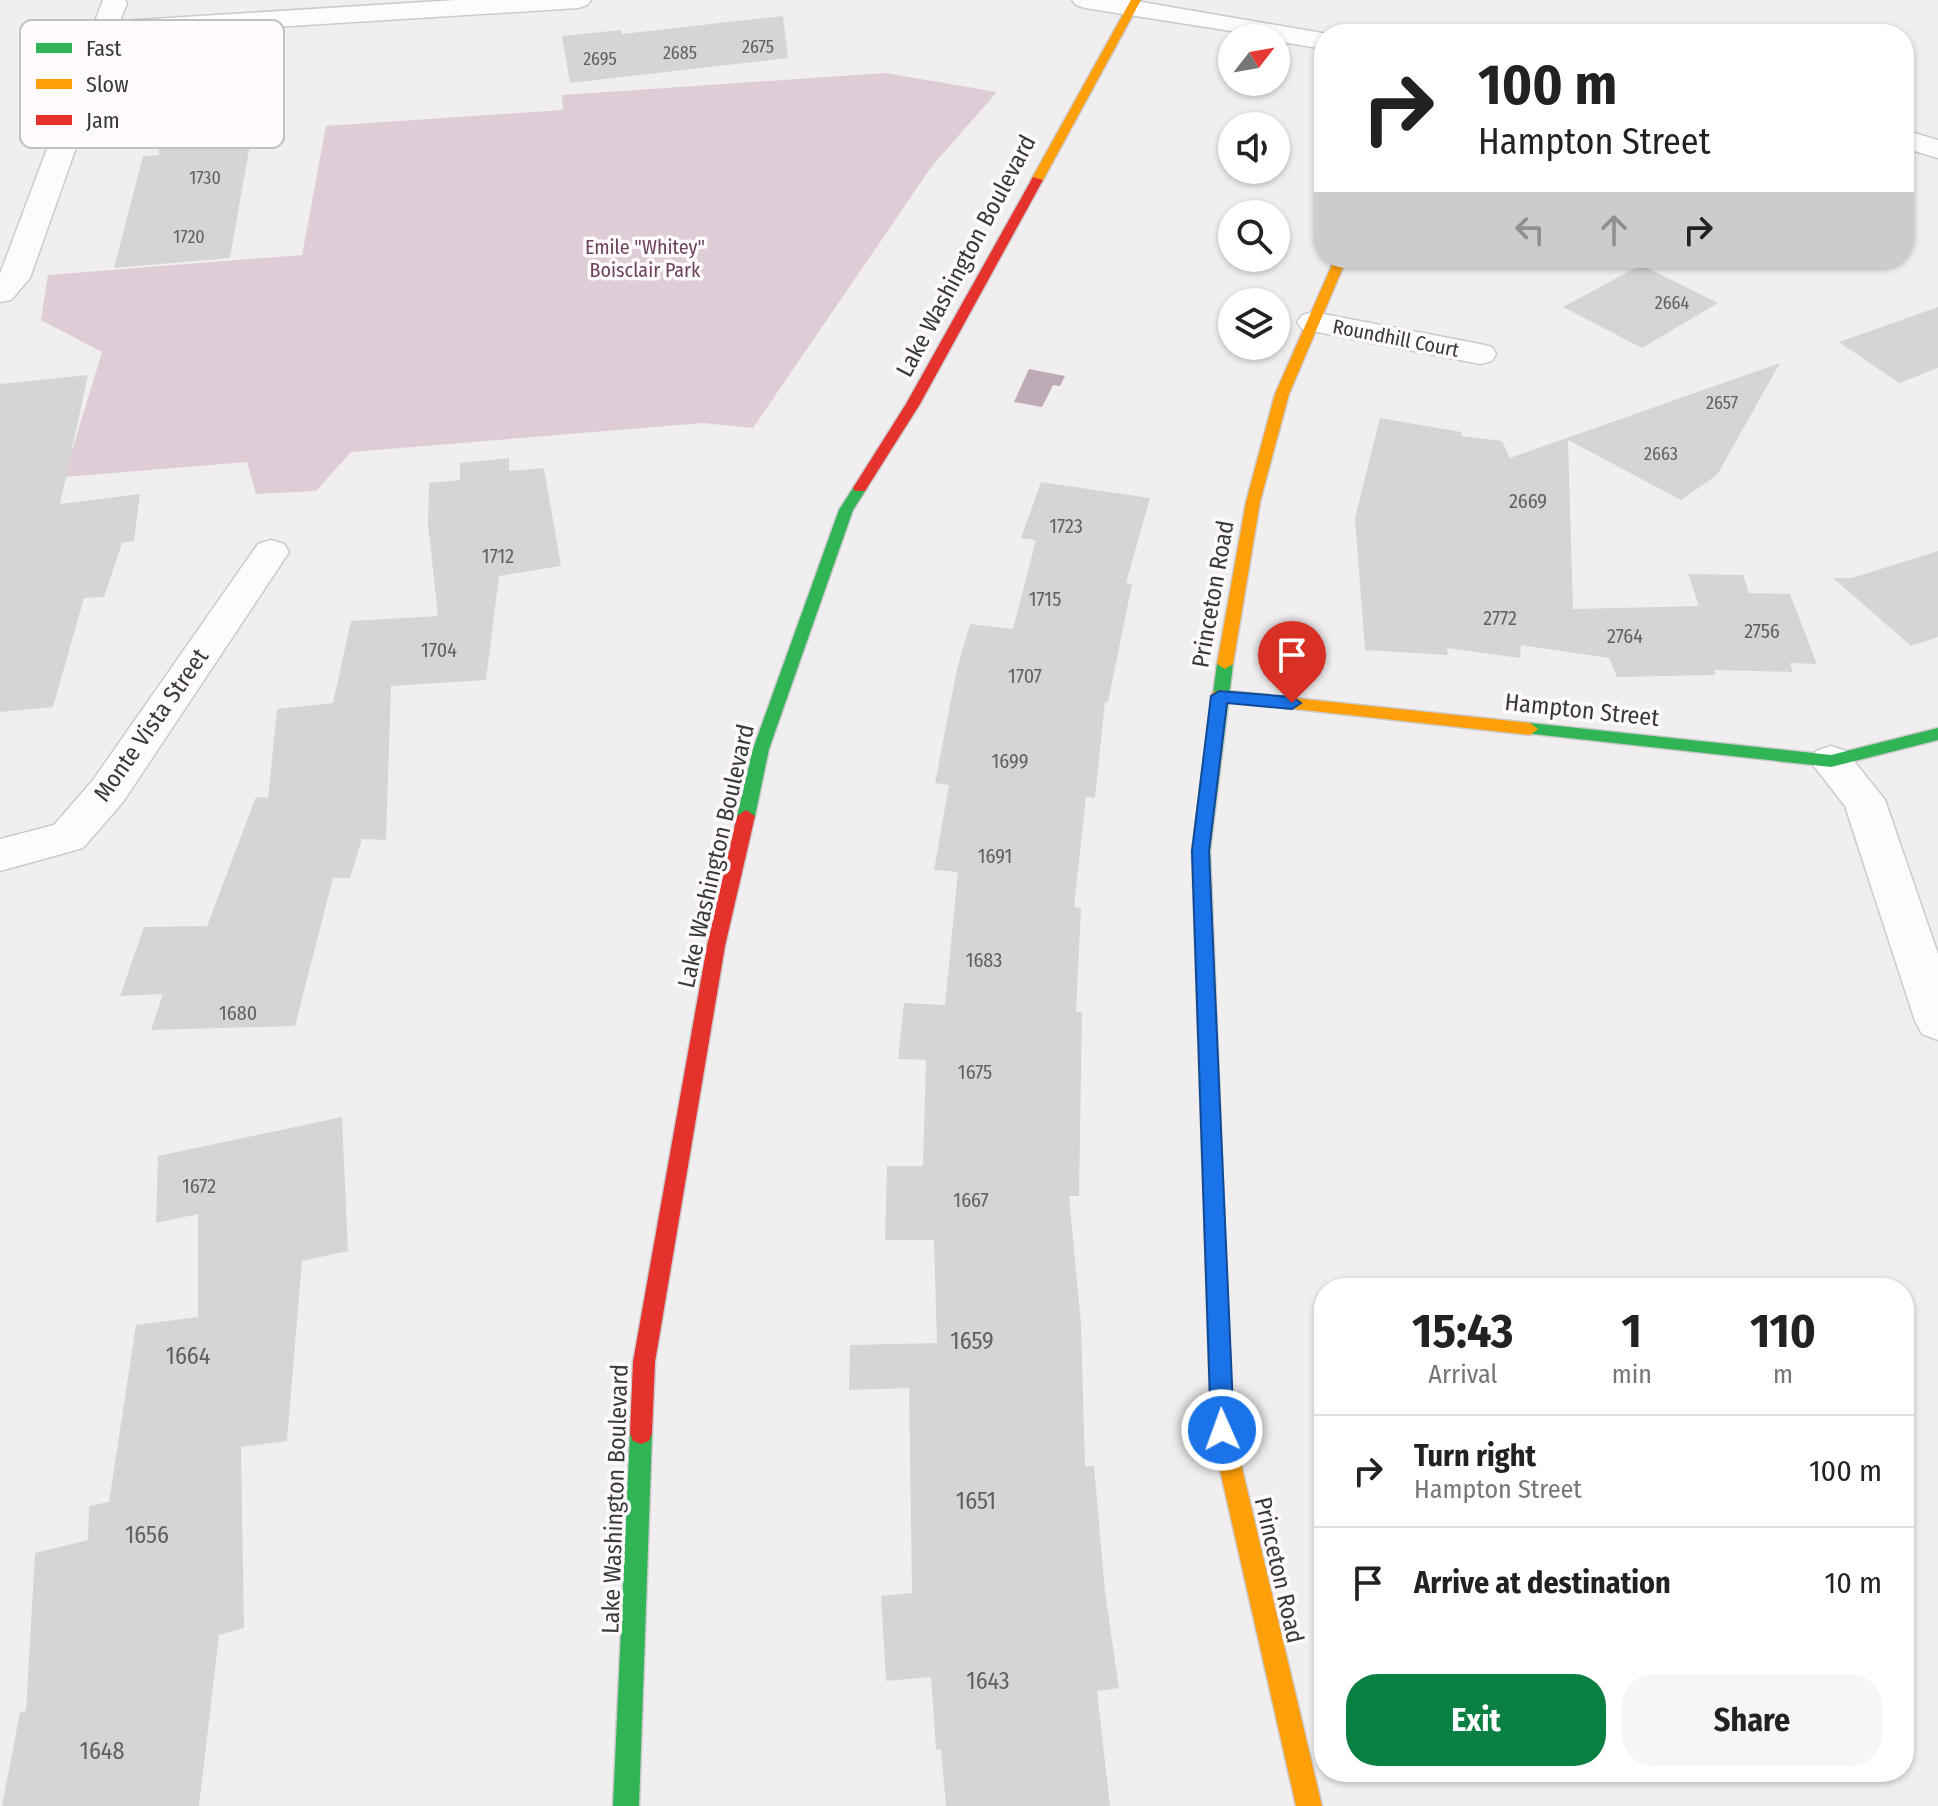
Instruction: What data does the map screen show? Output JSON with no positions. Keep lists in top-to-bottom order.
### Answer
{
  "streets": {
    "street": [
      "Lake Washington Boulevard",
      "Roundhill Court",
      "Princeton Road",
      "Hampton Street",
      "Monte Vista Street"
    ]
  },
  "crossings": [
    ["Roundhill Court", "Princeton Road"],
    ["Princeton Road", "Hampton Street"]
  ],
  "parks": ["Emile \"Whitey\" Boisclair Park"],
  "house_numbers": [
    "2675",
    "2685",
    "2695",
    "1730",
    "1720",
    "2664",
    "2657",
    "2663",
    "2669",
    "1723",
    "1712",
    "1715",
    "2772",
    "2756",
    "2764",
    "1704",
    "1707",
    "1699",
    "1691",
    "1683",
    "1680",
    "1675",
    "1672",
    "1667",
    "1659",
    "1664",
    "1651",
    "1656",
    "1643",
    "1648"
  ],
  "legend": ["Fast", "Slow", "Jam"],
  "north": "top right",
  "page": {
    "turn": ["100 m", "Hampton Street"],
    "eta": [
      "15:43",
      "Arrival",
      "1",
      "min",
      "110",
      "m"
    ],
    "list": [
      {
        "name": "Turn right",
        "note": "Hampton Street",
        "value": "100 m"
      },
      {
        "name": "Arrive at destination",
        "value": "10 m"
      }
    ],
    "buttons": ["Exit", "Share"]
  }
}
